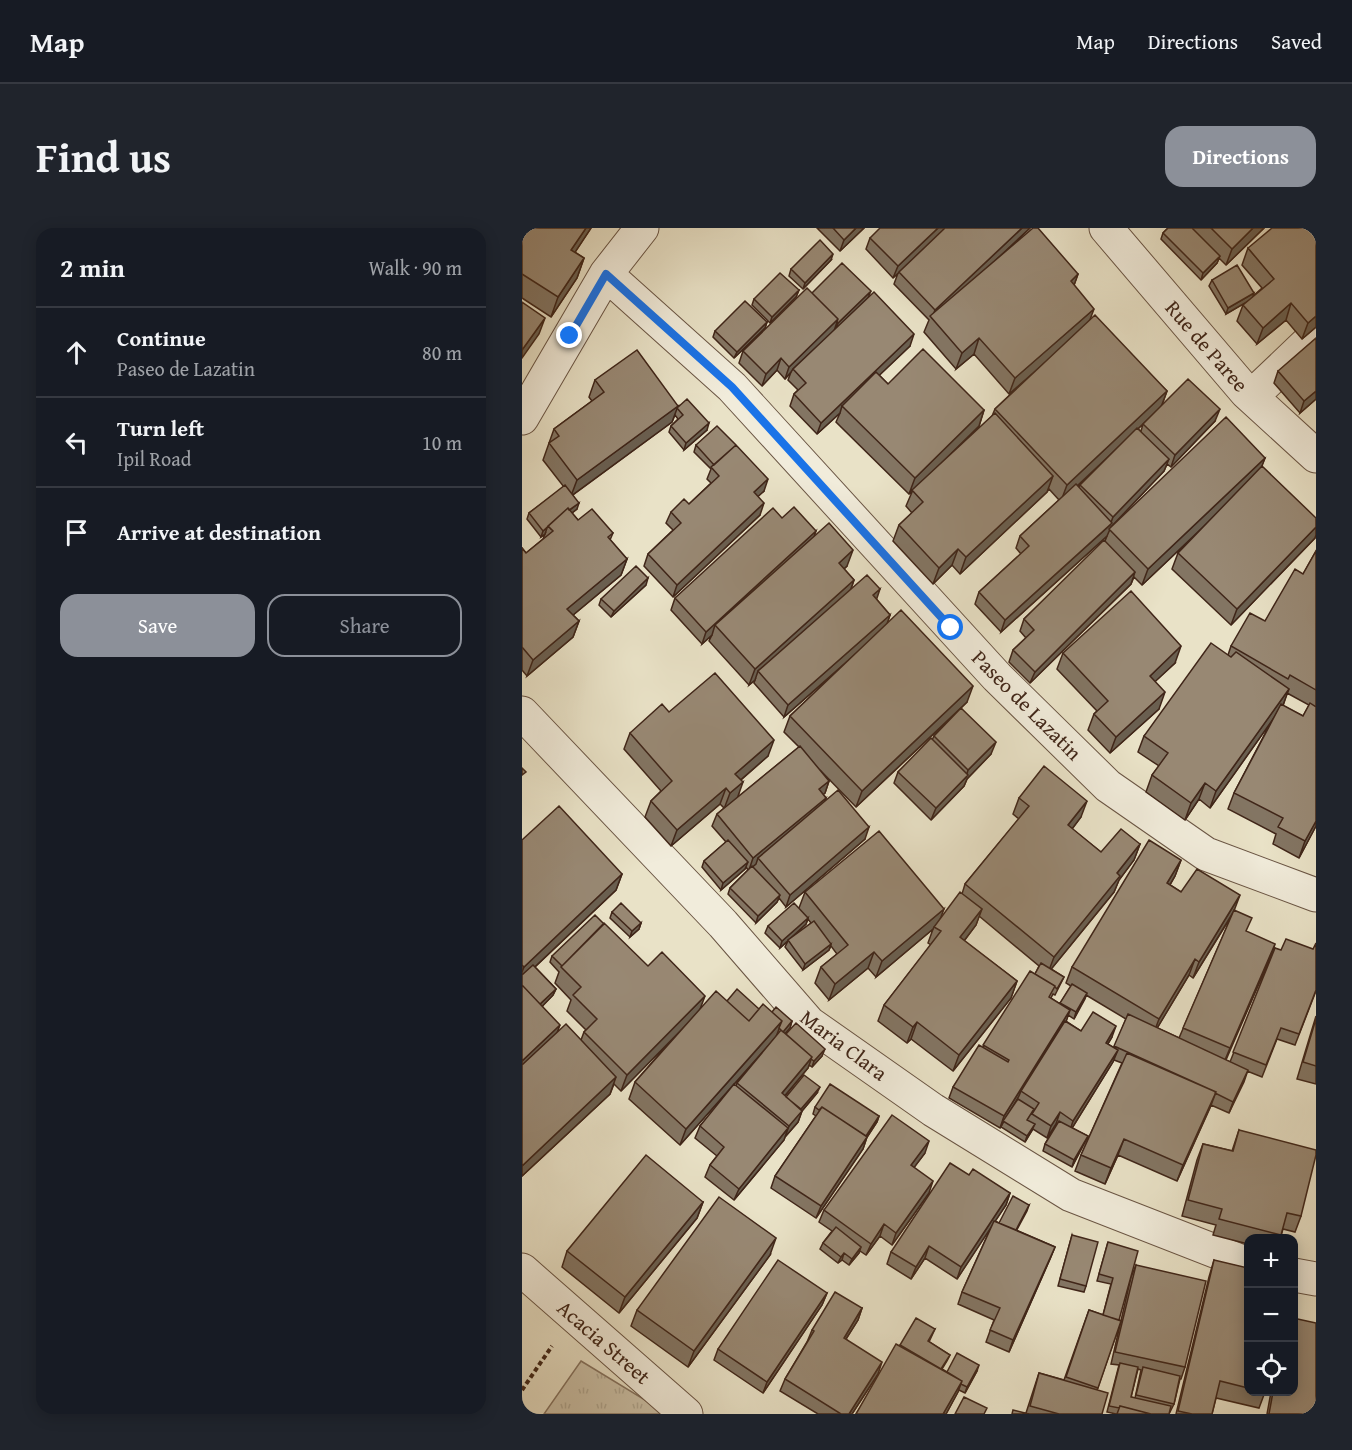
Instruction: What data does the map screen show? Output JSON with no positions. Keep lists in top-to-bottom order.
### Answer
{
  "streets": {
    "street": [
      "Rue de Paree",
      "Paseo de Lazatin",
      "Maria Clara",
      "Acacia Street"
    ]
  },
  "page": {
    "header": "Map",
    "nav": ["Map", "Directions", "Saved"],
    "title": "Find us",
    "buttons": [
      "Directions",
      ["Save", "Share"]
    ],
    "heading": ["2 min", "Walk · 90 m"],
    "list": [
      ["Continue", "Paseo de Lazatin", "80 m"],
      ["Turn left", "Ipil Road", "10 m"],
      "Arrive at destination"
    ],
    "map_buttons": ["+", "−"]
  }
}
